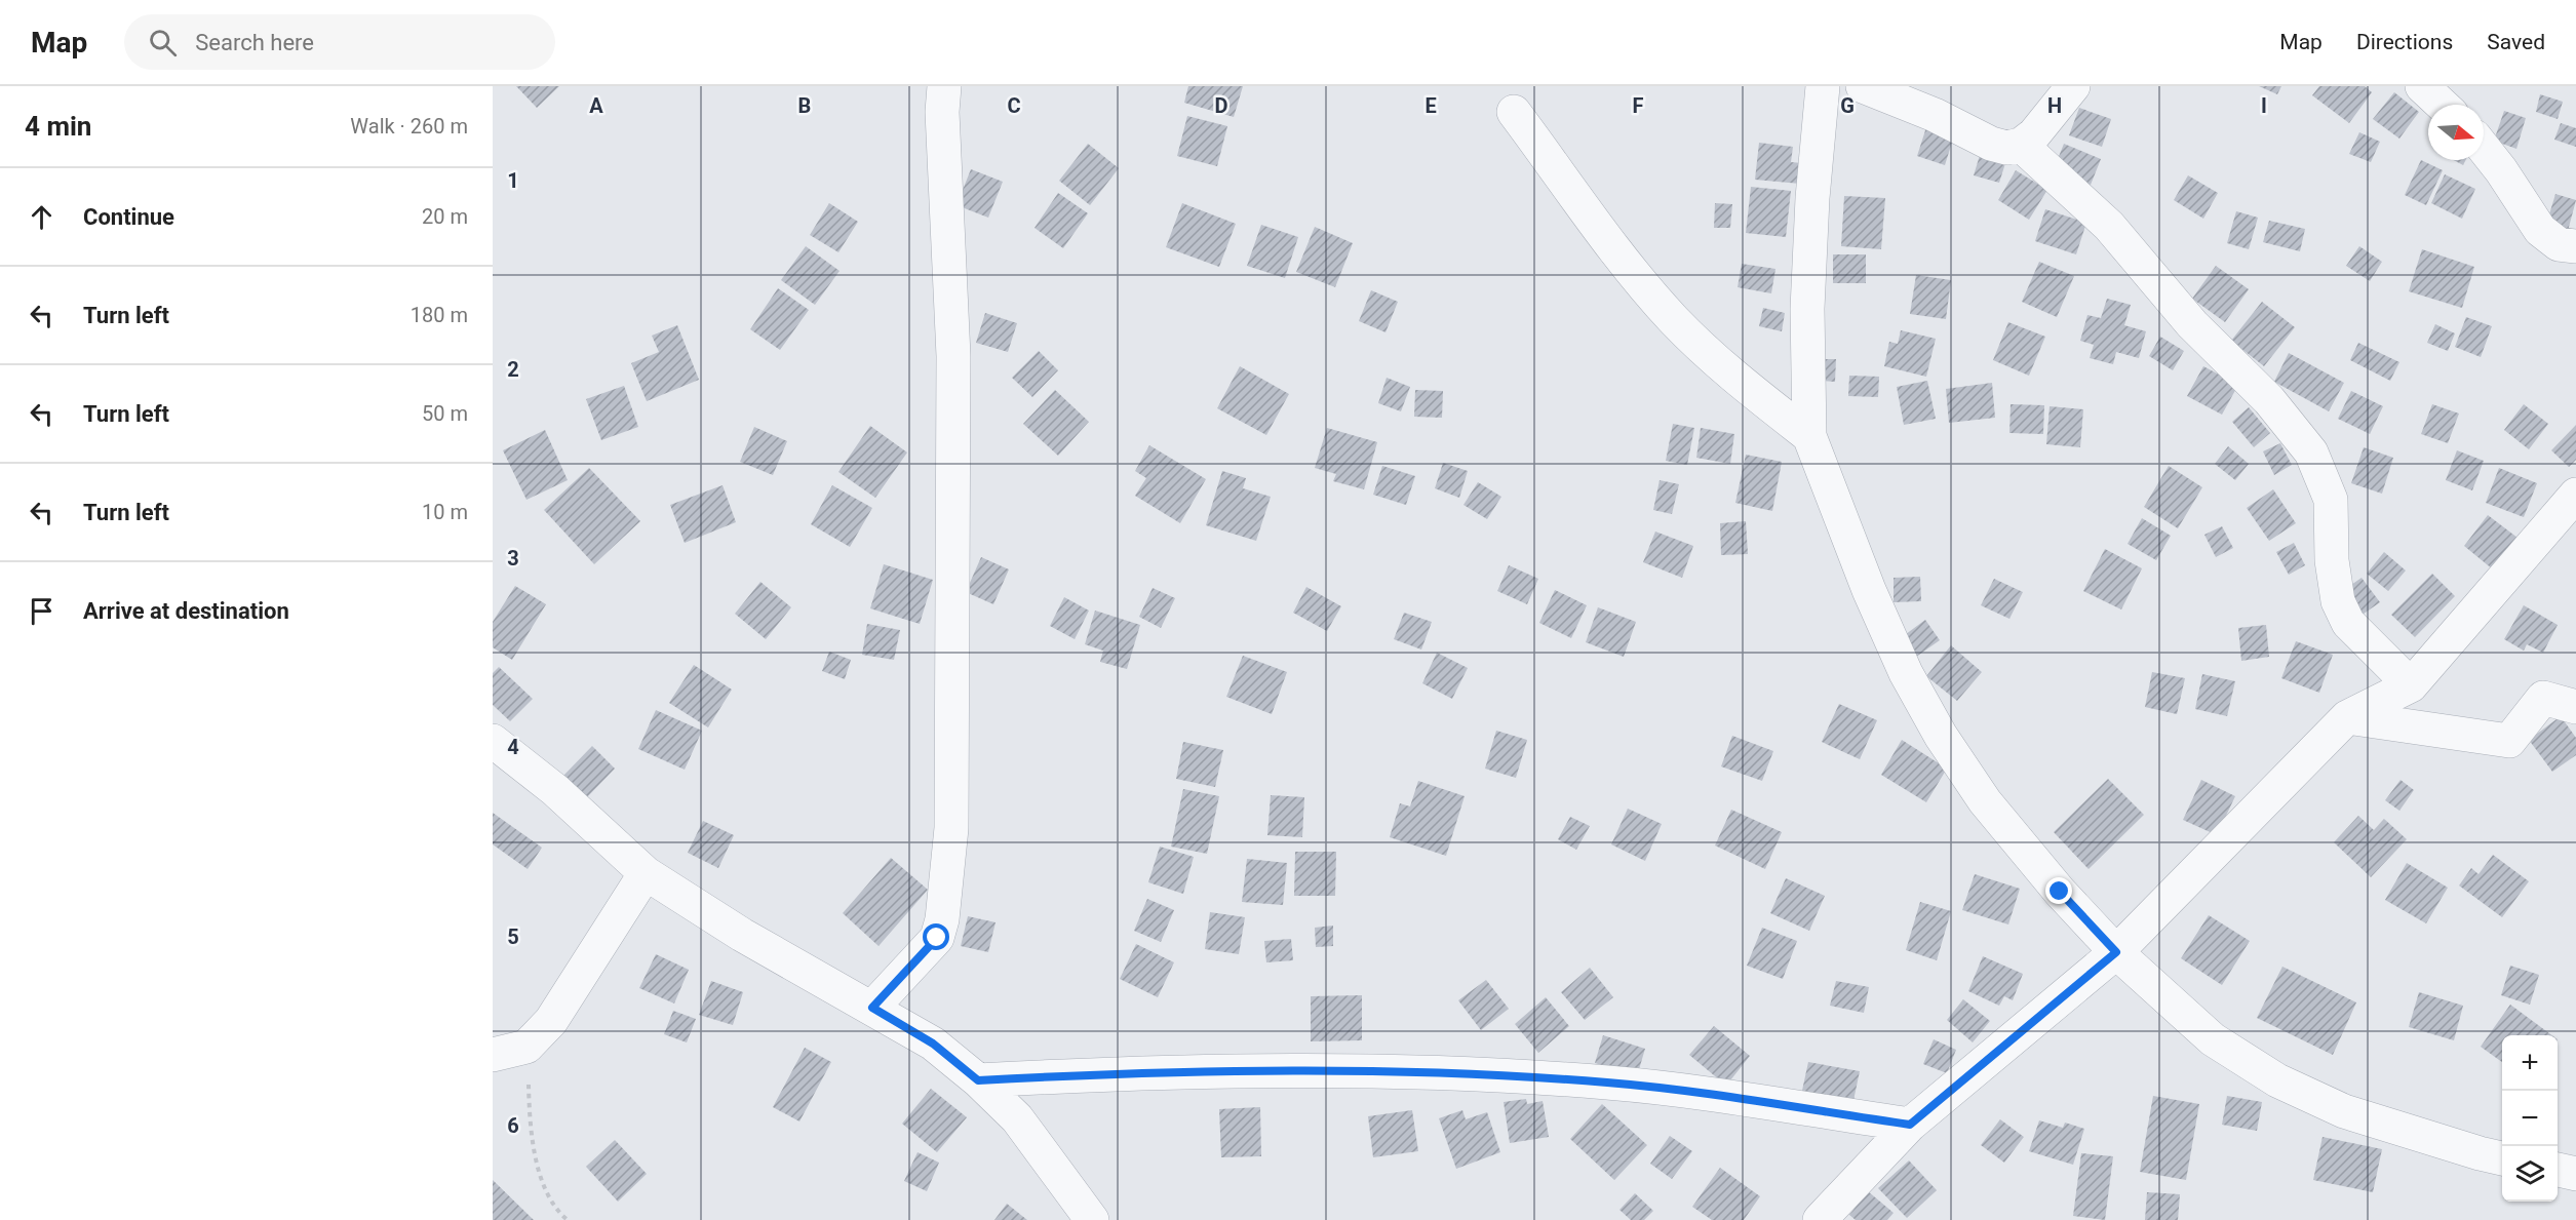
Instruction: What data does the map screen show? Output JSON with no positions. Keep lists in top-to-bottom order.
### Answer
{
  "north": "right",
  "page": {
    "header": "Map",
    "search": "Search here",
    "nav": ["Map", "Directions", "Saved"],
    "heading": ["4 min", "Walk · 260 m"],
    "list": [
      ["Continue", "20 m"],
      ["Turn left", "180 m"],
      ["Turn left", "50 m"],
      ["Turn left", "10 m"],
      "Arrive at destination"
    ],
    "map_buttons": ["+", "−"]
  },
  "grid": {
    "columns": [
      "A",
      "B",
      "C",
      "D",
      "E",
      "F",
      "G",
      "H",
      "I"
    ],
    "rows": [
      "1",
      "2",
      "3",
      "4",
      "5",
      "6"
    ]
  }
}
